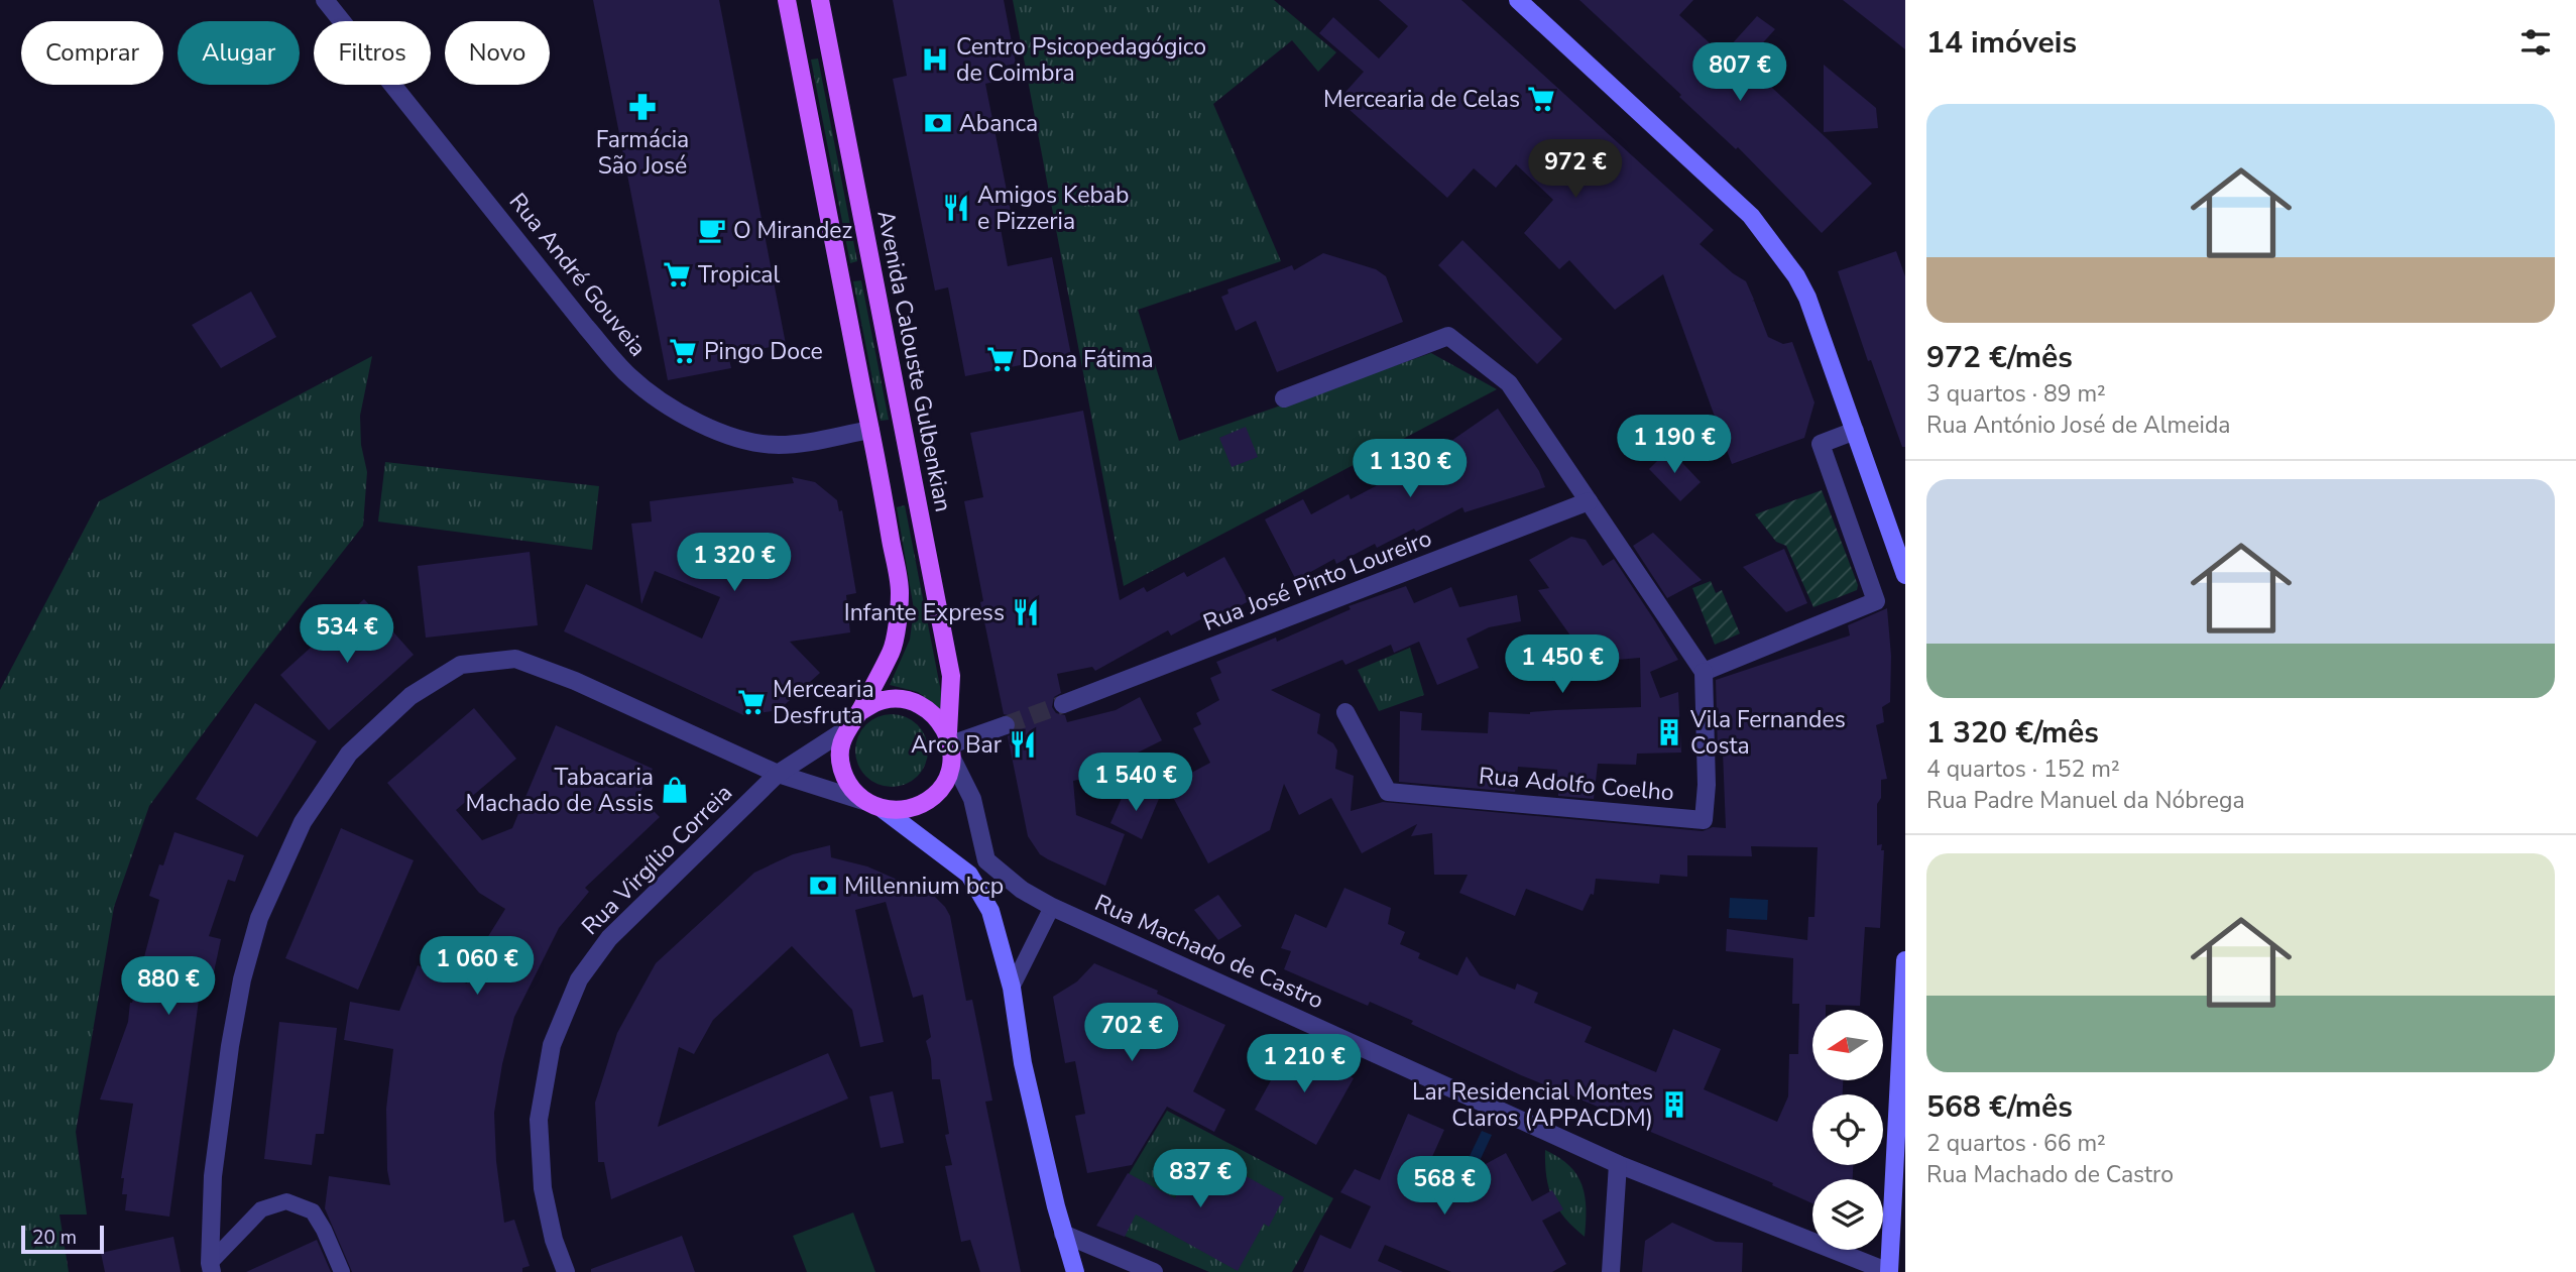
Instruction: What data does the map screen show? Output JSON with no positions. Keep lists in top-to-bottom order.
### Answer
{
  "streets": {
    "main road": ["Avenida Calouste Gulbenkian"],
    "street": [
      "Rua André Gouveia",
      "Rua José Pinto Loureiro",
      "Rua Adolfo Coelho",
      "Rua Virgílio Correia",
      "Rua Machado de Castro"
    ]
  },
  "crossings": [
    ["Avenida Calouste Gulbenkian", "Rua Virgílio Correia"],
    ["Avenida Calouste Gulbenkian", "Rua Machado de Castro"],
    ["Rua Virgílio Correia", "Rua Machado de Castro"]
  ],
  "places": {
    "hospital": ["Centro Psicopedagógico de Coimbra"],
    "supermarket": [
      "Mercearia de Celas",
      "Tropical",
      "Pingo Doce",
      "Dona Fátima",
      "Mercearia Desfruta"
    ],
    "pharmacy": ["Farmácia São José"],
    "bank": ["Abanca", "Millennium bcp"],
    "restaurant": ["Amigos Kebab e Pizzeria", "Infante Express", "Arco Bar"],
    "cafe": ["O Mirandez"],
    "building": ["Vila Fernandes Costa", "Lar Residencial Montes Claros (APPACDM)"],
    "shop": ["Tabacaria Machado de Assis"]
  },
  "scale_bar": "20 m",
  "north": "left",
  "page": {
    "heading": "14 imóveis",
    "chip": [
      "Comprar",
      "Alugar",
      "Filtros",
      "Novo"
    ],
    "price": [
      "807 €",
      "972 €",
      "1 190 €",
      "1 130 €",
      "1 320 €",
      "534 €",
      "1 450 €",
      "1 540 €",
      "1 060 €",
      "880 €",
      "702 €",
      "1 210 €",
      "837 €",
      "568 €"
    ],
    "list": [
      {
        "name": "972 €/mês",
        "note": "3 quartos · 89 m² · Rua António José de Almeida"
      },
      {
        "name": "1 320 €/mês",
        "note": "4 quartos · 152 m² · Rua Padre Manuel da Nóbrega"
      },
      {
        "name": "568 €/mês",
        "note": "2 quartos · 66 m² · Rua Machado de Castro"
      }
    ],
    "scale": "20 m"
  }
}
